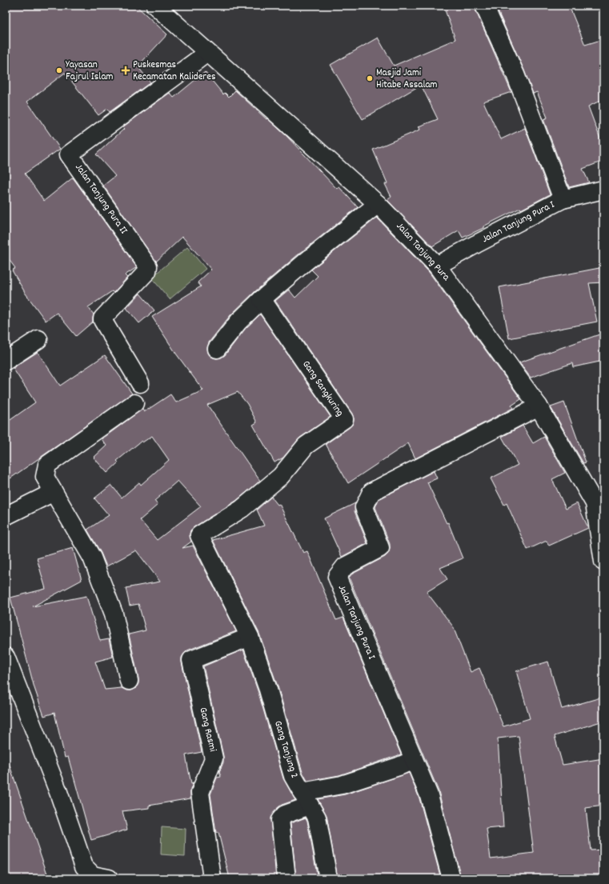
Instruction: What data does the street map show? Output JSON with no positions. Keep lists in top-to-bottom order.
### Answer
{
  "streets": {
    "street": [
      "Jalan Tanjung Pura II",
      "Jalan Tanjung Pura I",
      "Jalan Tanjung Pura",
      "Gang Sangkuring",
      "Gang Rasmi",
      "Gang Tanjung 2"
    ]
  },
  "crossings": [
    ["Jalan Tanjung Pura II", "Jalan Tanjung Pura"],
    ["Jalan Tanjung Pura I", "Jalan Tanjung Pura"],
    ["Gang Sangkuring", "Gang Rasmi"],
    ["Gang Sangkuring", "Gang Tanjung 2"],
    ["Gang Rasmi", "Gang Tanjung 2"]
  ],
  "places": {
    "other": ["Yayasan Fajrul Islam", "Masjid Jami Hitabe Assalam"],
    "health": ["Puskesmas Kecamatan Kalideres"]
  }
}
